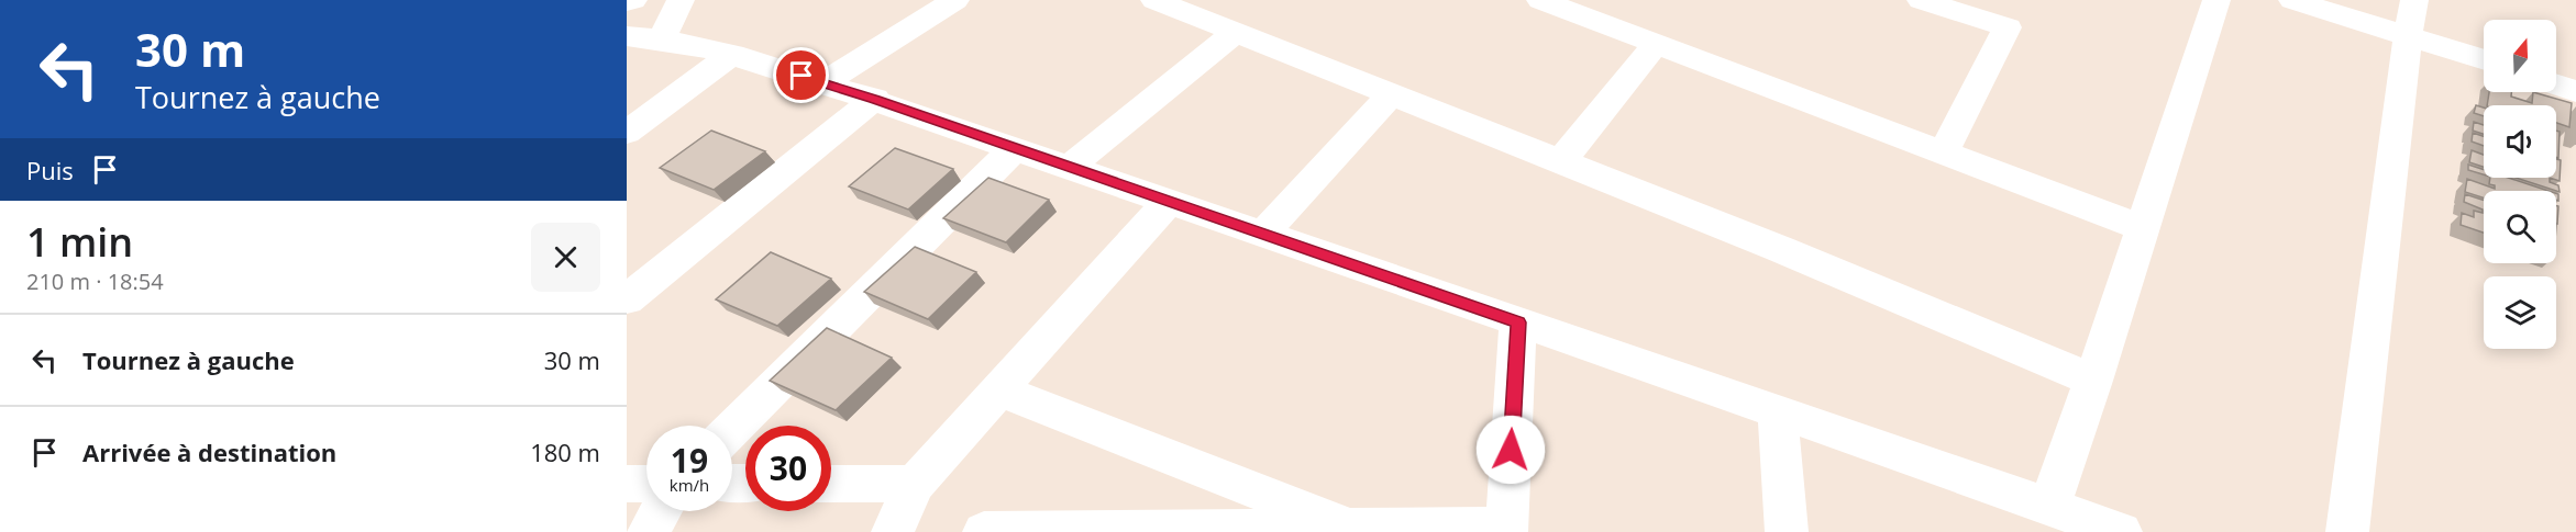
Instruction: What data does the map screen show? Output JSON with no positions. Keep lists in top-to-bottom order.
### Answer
{
  "north": "top",
  "page": {
    "turn": ["30 m", "Tournez à gauche"],
    "then": "Puis",
    "heading": ["1 min", "210 m · 18:54"],
    "list": [
      {
        "name": "Tournez à gauche",
        "value": "30 m"
      },
      {
        "name": "Arrivée à destination",
        "value": "180 m"
      }
    ],
    "speed": "19 km/h",
    "limit": "30"
  }
}
